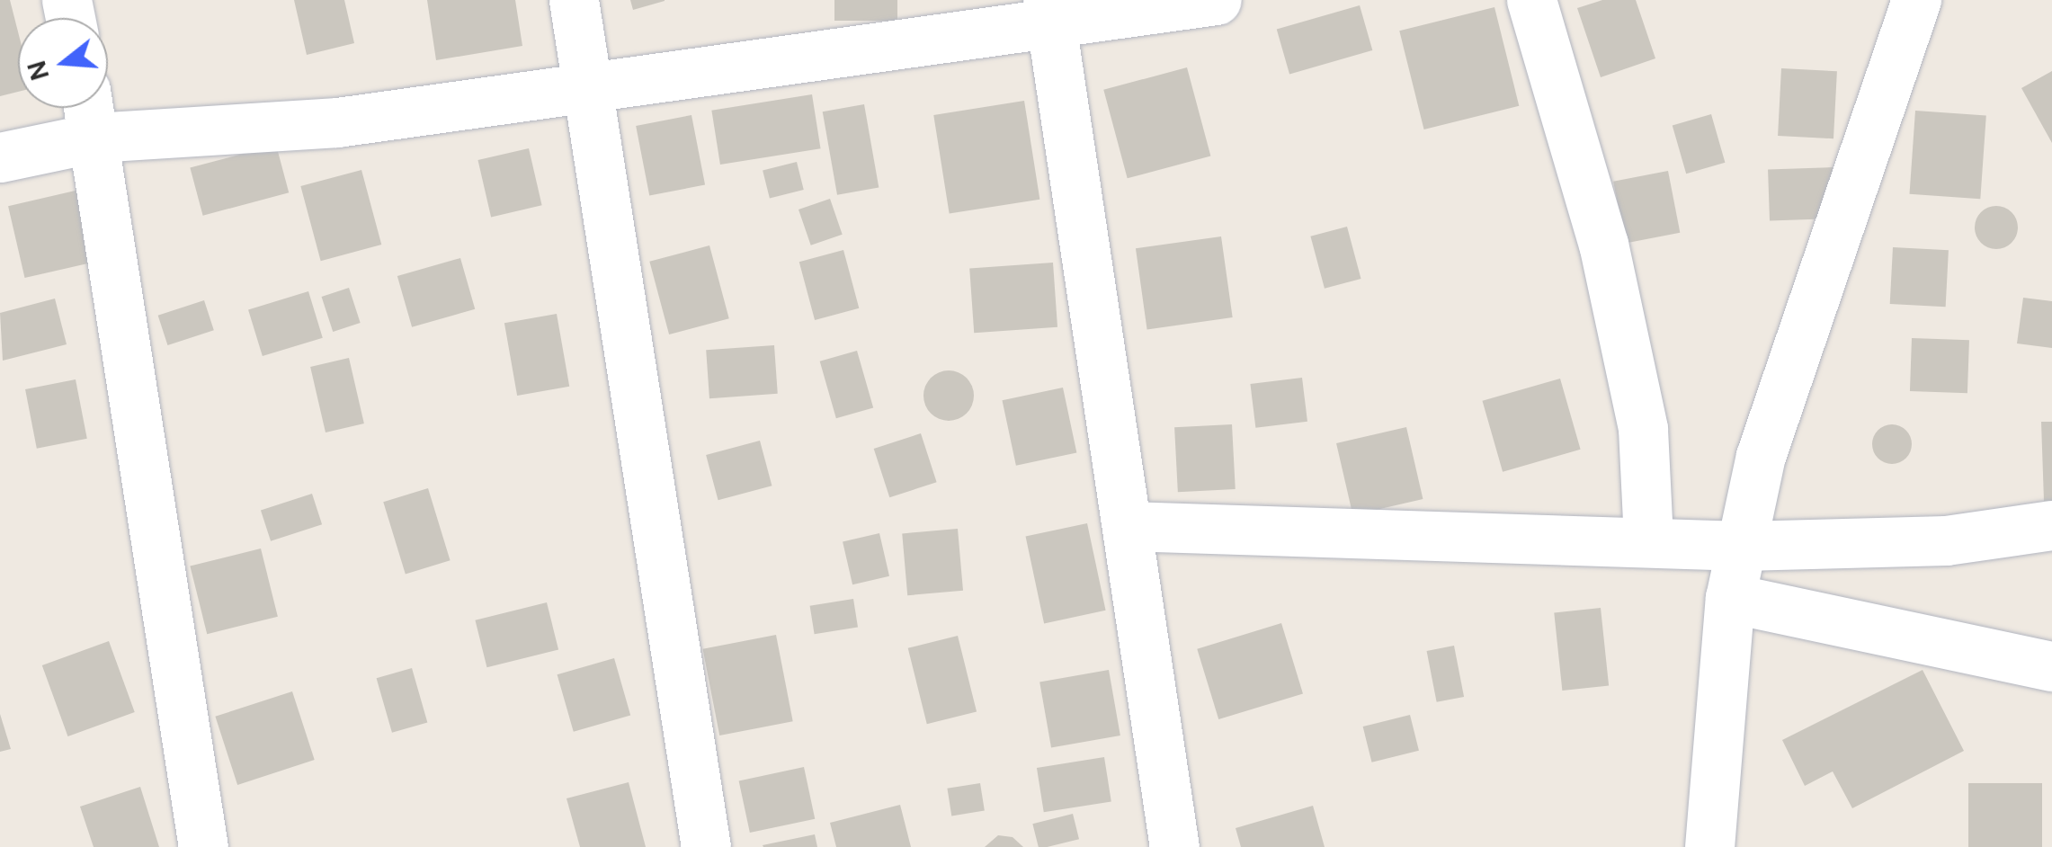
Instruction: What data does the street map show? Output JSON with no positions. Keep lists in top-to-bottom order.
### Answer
{
  "north": "left"
}
